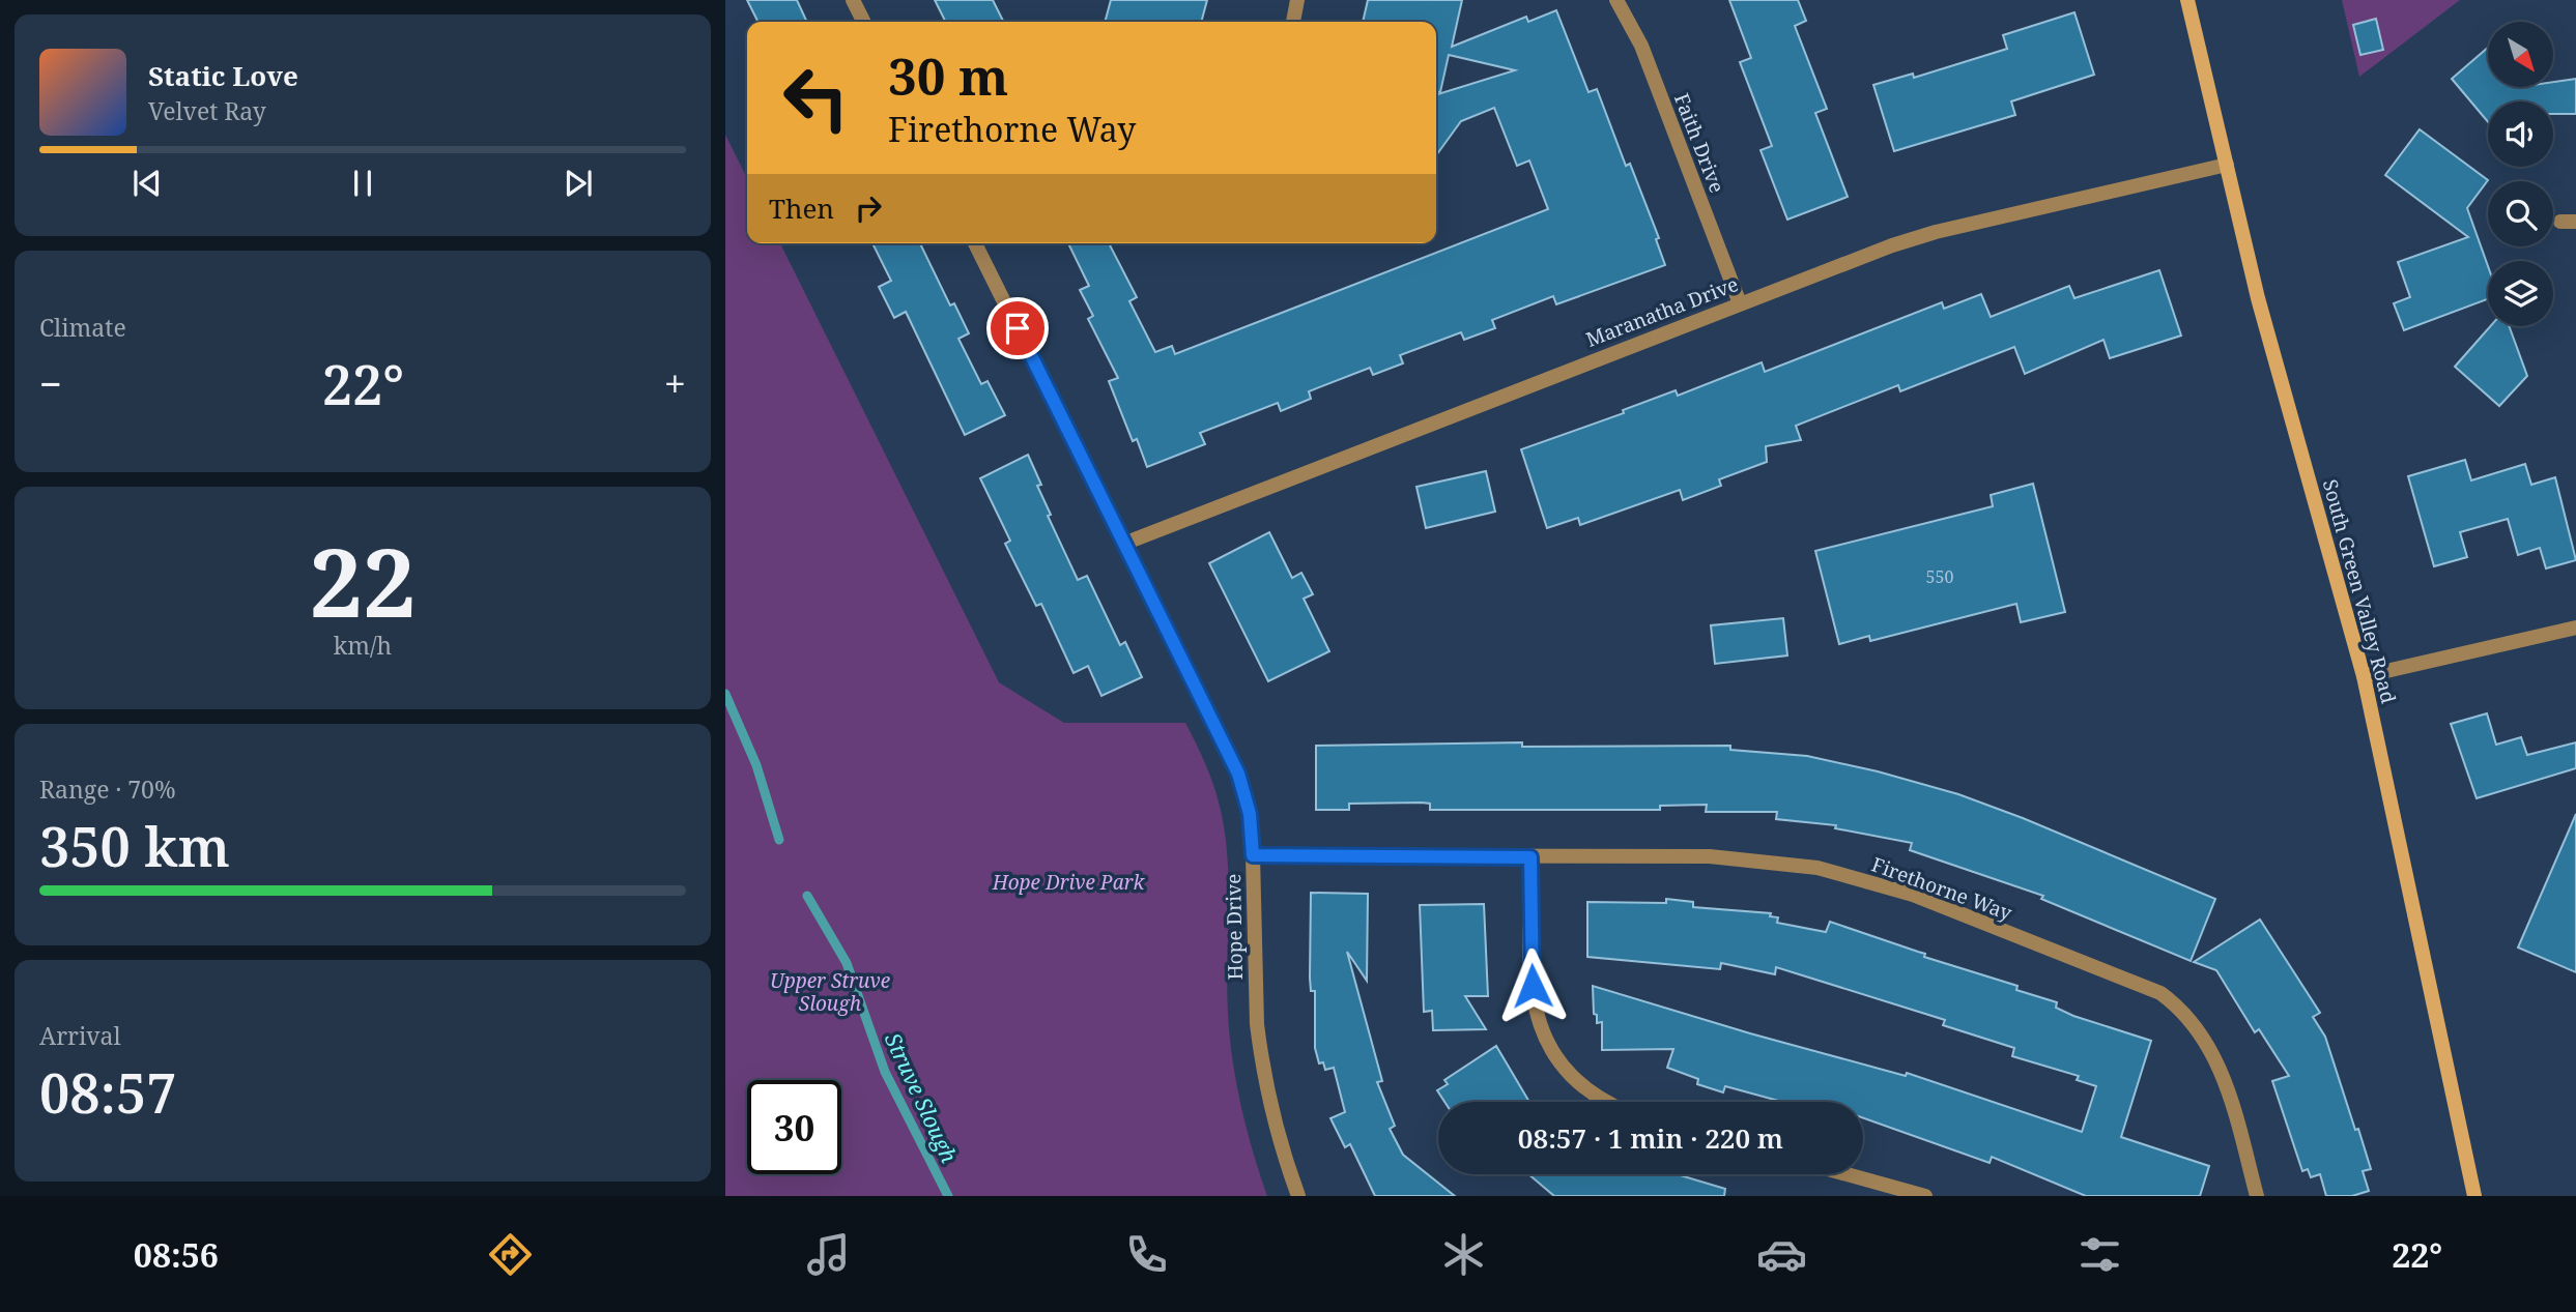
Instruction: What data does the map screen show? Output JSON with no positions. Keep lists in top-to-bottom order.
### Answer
{
  "streets": {
    "main road": ["South Green Valley Road"],
    "street": [
      "Faith Drive",
      "Maranatha Drive",
      "Firethorne Way",
      "Hope Drive"
    ]
  },
  "crossings": [
    ["Faith Drive", "Maranatha Drive"],
    ["Maranatha Drive", "South Green Valley Road"],
    ["Maranatha Drive", "Hope Drive"],
    ["Firethorne Way", "Hope Drive"]
  ],
  "water": ["Struve Slough"],
  "parks": ["Hope Drive Park", "Upper Struve Slough"],
  "house_numbers": ["550"],
  "north": "bottom right",
  "page": {
    "turn": ["30 m", "Firethorne Way"],
    "song": ["Static Love", "Velvet Ray"],
    "then": "Then",
    "tile": [
      "Climate",
      ["22", "km/h"],
      ["Range · 70%", "350 km"],
      ["Arrival", "08:57"]
    ],
    "heat": ["−", "22°", "+"],
    "limit": "30",
    "trip": "08:57 · 1 min · 220 m",
    "tabs": ["08:56", "22°"]
  }
}
